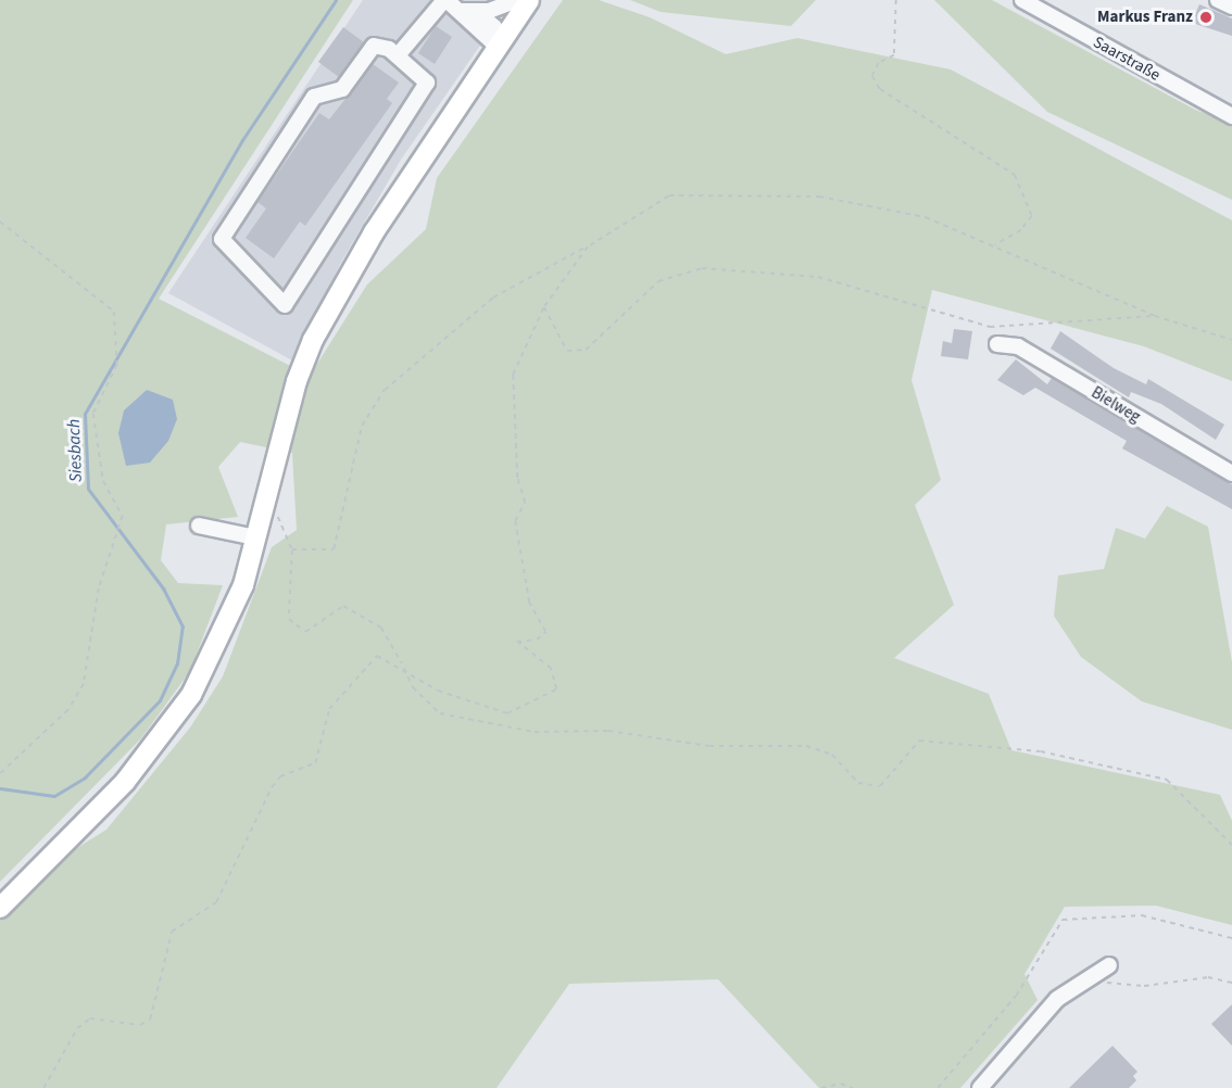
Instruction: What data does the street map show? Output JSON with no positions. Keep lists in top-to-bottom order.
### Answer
{
  "streets": {
    "street": ["Saarstraße", "Bielweg"]
  },
  "water": ["Siesbach"],
  "places": ["Markus Franz"]
}
